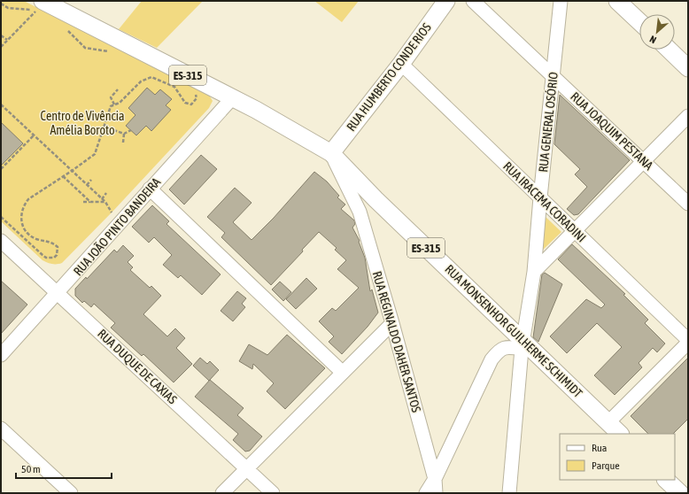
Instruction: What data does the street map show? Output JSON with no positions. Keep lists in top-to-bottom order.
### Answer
{
  "streets": {
    "main road": ["ES-315", "RUA HUMBERTO CONDE RIOS", "RUA MONSENHOR GUILHERME SCHIMIDT"],
    "street": [
      "RUA GENERAL OSÓRIO",
      "RUA JOAQUIM PESTANA",
      "RUA IRACEMA CORADINI",
      "RUA JOÃO PINTO BANDEIRA",
      "RUA REGINALDO DAHER SANTOS",
      "RUA DUQUE DE CAXIAS"
    ]
  },
  "crossings": [
    ["ES-315", "RUA HUMBERTO CONDE RIOS"],
    ["ES-315", "RUA JOÃO PINTO BANDEIRA"],
    ["ES-315", "RUA MONSENHOR GUILHERME SCHIMIDT"],
    ["ES-315", "RUA REGINALDO DAHER SANTOS"],
    ["RUA HUMBERTO CONDE RIOS", "RUA IRACEMA CORADINI"],
    ["RUA HUMBERTO CONDE RIOS", "RUA MONSENHOR GUILHERME SCHIMIDT"],
    ["RUA HUMBERTO CONDE RIOS", "RUA REGINALDO DAHER SANTOS"],
    ["RUA GENERAL OSÓRIO", "RUA JOAQUIM PESTANA"],
    ["RUA GENERAL OSÓRIO", "RUA IRACEMA CORADINI"],
    ["RUA GENERAL OSÓRIO", "RUA MONSENHOR GUILHERME SCHIMIDT"],
    ["RUA JOÃO PINTO BANDEIRA", "RUA DUQUE DE CAXIAS"],
    ["RUA MONSENHOR GUILHERME SCHIMIDT", "RUA REGINALDO DAHER SANTOS"]
  ],
  "parks": ["Centro de Vivência Amélia Boroto"],
  "legend": ["Rua", "Parque"],
  "scale_bar": "50 m",
  "north": "bottom left"
}
